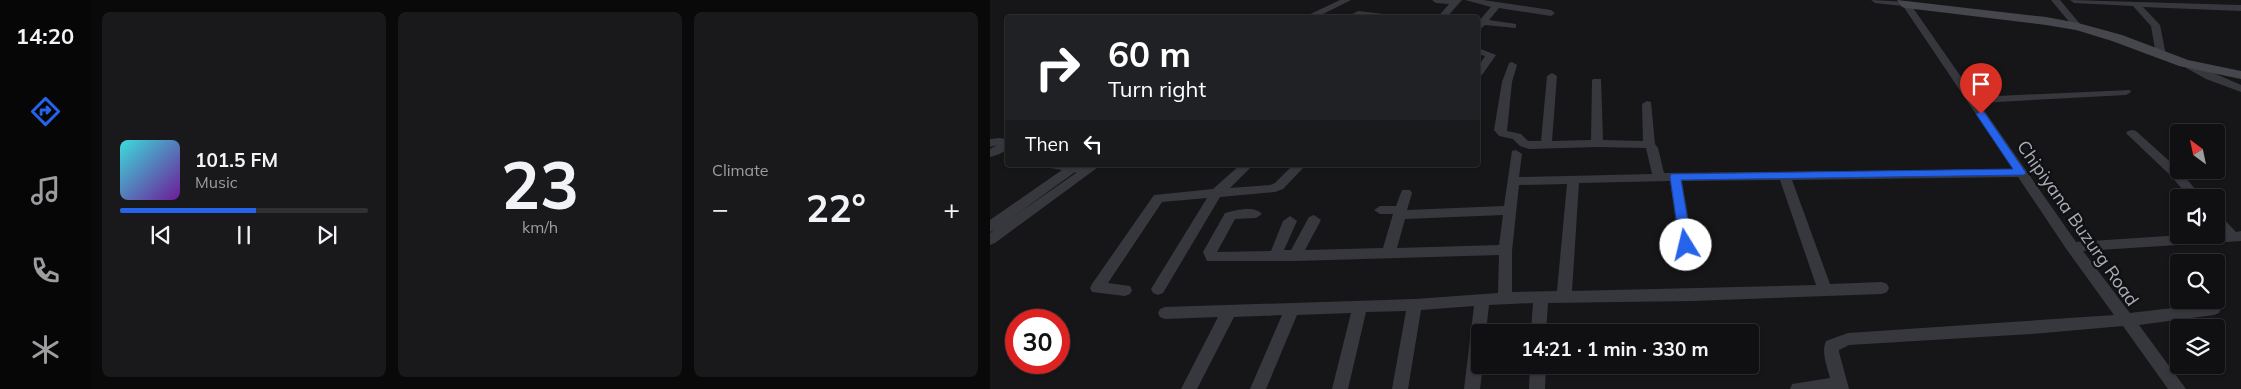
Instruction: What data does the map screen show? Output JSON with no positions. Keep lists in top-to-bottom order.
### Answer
{
  "streets": {
    "street": ["Chipiyana Buzurg Road"]
  },
  "north": "top left",
  "page": {
    "tabs": "14:20",
    "tile": [
      ["23", "km/h"],
      "Climate"
    ],
    "turn": ["60 m", "Turn right"],
    "then": "Then",
    "song": ["101.5 FM", "Music"],
    "heat": ["−", "22°", "+"],
    "limit": "30",
    "trip": "14:21 · 1 min · 330 m"
  }
}
